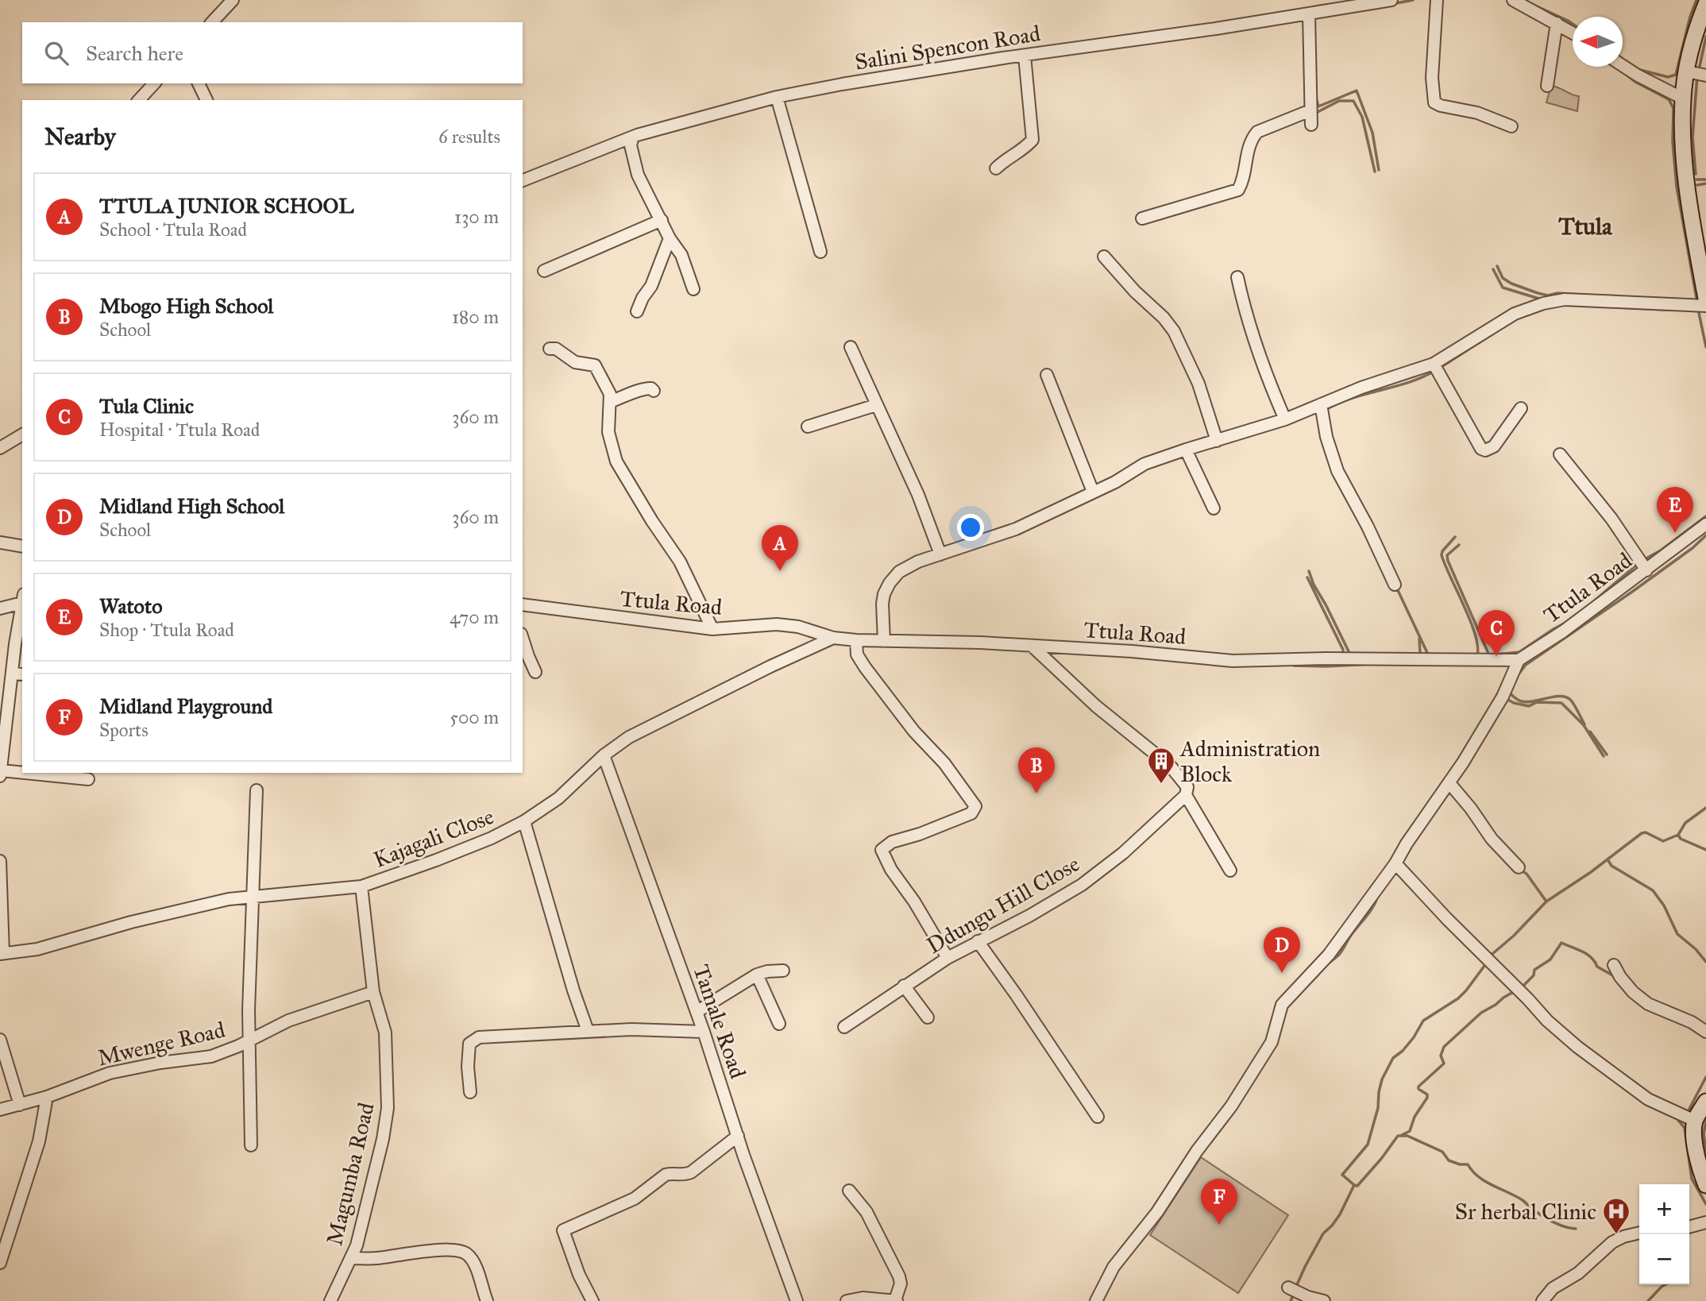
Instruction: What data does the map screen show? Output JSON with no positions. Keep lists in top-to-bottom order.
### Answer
{
  "streets": {
    "street": [
      "Salini Spencon Road",
      "Ttula Road",
      "Kajagali Close",
      "Ddungu Hill Close",
      "Tamale Road",
      "Mwenge Road",
      "Magumba Road"
    ]
  },
  "crossings": [
    ["Ttula Road", "Kajagali Close"],
    ["Kajagali Close", "Tamale Road"],
    ["Kajagali Close", "Magumba Road"],
    ["Mwenge Road", "Magumba Road"]
  ],
  "districts": ["Ttula"],
  "places": {
    "building": ["Administration Block"],
    "hospital": ["Sr herbal Clinic"]
  },
  "north": "left",
  "page": {
    "search": "Search here",
    "heading": ["Nearby", "6 results"],
    "list": [
      {
        "mark": "A",
        "name": "TTULA JUNIOR SCHOOL",
        "note": "School · Ttula Road",
        "value": "130 m"
      },
      {
        "mark": "B",
        "name": "Mbogo High School",
        "note": "School",
        "value": "180 m"
      },
      {
        "mark": "C",
        "name": "Tula Clinic",
        "note": "Hospital · Ttula Road",
        "value": "360 m"
      },
      {
        "mark": "D",
        "name": "Midland High School",
        "note": "School",
        "value": "360 m"
      },
      {
        "mark": "E",
        "name": "Watoto",
        "note": "Shop · Ttula Road",
        "value": "470 m"
      },
      {
        "mark": "F",
        "name": "Midland Playground",
        "note": "Sports",
        "value": "500 m"
      }
    ],
    "pins": [
      "E",
      "A",
      "C",
      "B",
      "D",
      "F"
    ],
    "map_buttons": ["+", "−"]
  }
}
